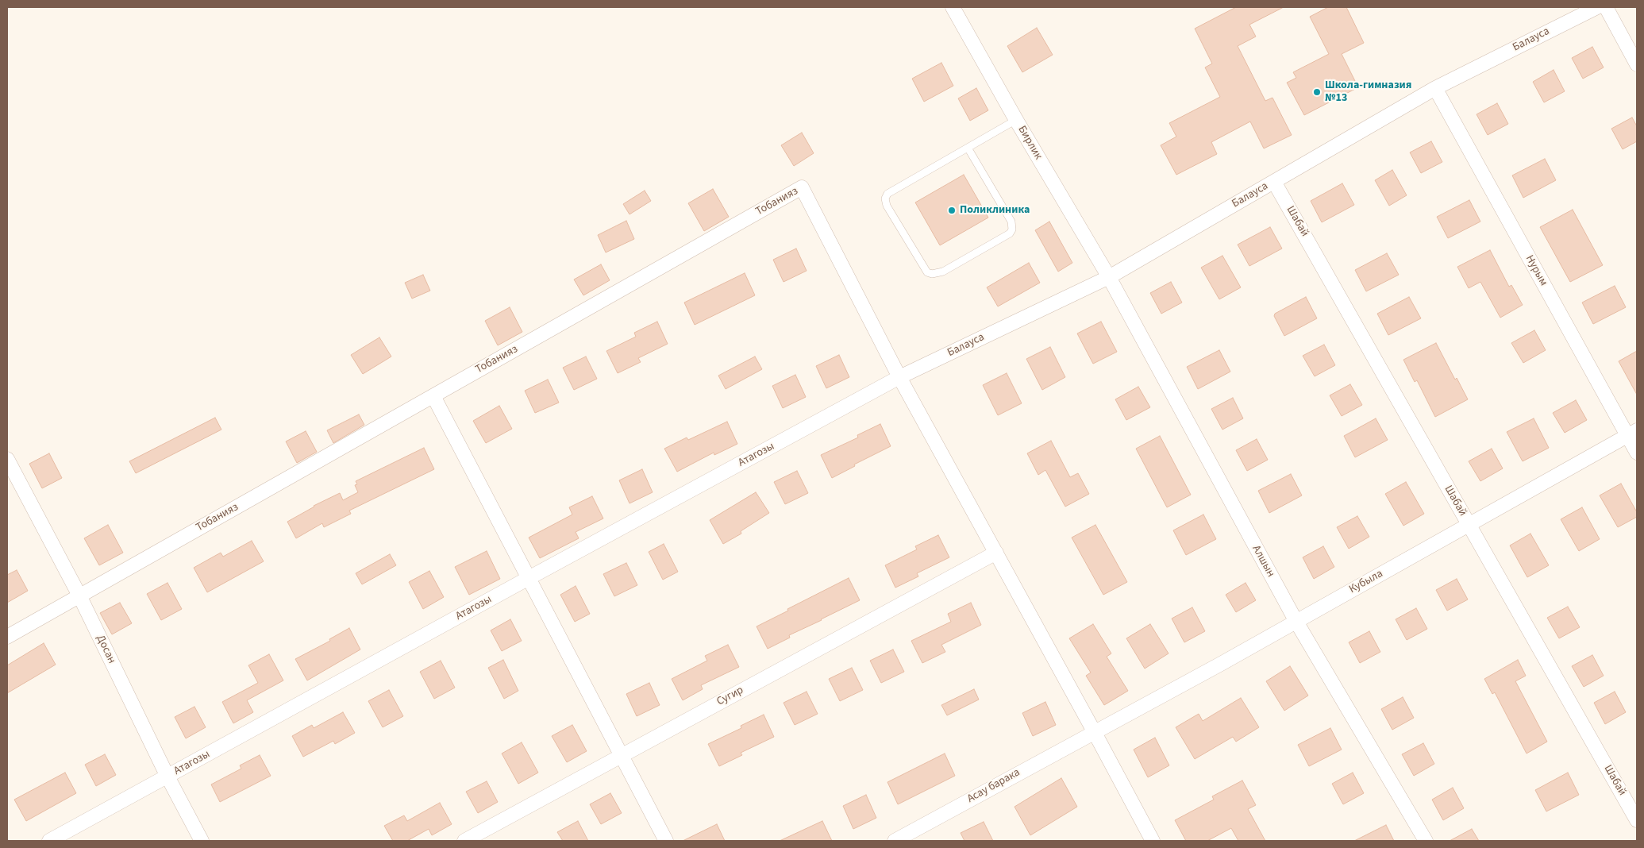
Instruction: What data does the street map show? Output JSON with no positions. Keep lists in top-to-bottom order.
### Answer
{
  "streets": {
    "street": [
      "Балауса",
      "Бирлик",
      "Тобанияз",
      "Шабай",
      "Нурым",
      "Атагозы",
      "Алшын",
      "Кубыла",
      "Досан",
      "Сугир",
      "Асау барака"
    ]
  },
  "crossings": [
    ["Балауса", "Бирлик"],
    ["Балауса", "Тобанияз"],
    ["Балауса", "Шабай"],
    ["Балауса", "Нурым"],
    ["Балауса", "Атагозы"],
    ["Балауса", "Алшын"],
    ["Бирлик", "Алшын"],
    ["Тобанияз", "Атагозы"],
    ["Тобанияз", "Досан"],
    ["Шабай", "Кубыла"],
    ["Нурым", "Кубыла"],
    ["Атагозы", "Досан"],
    ["Алшын", "Кубыла"],
    ["Кубыла", "Асау барака"]
  ],
  "places": ["Школа-гимназия №13", "Поликлиника"]
}
